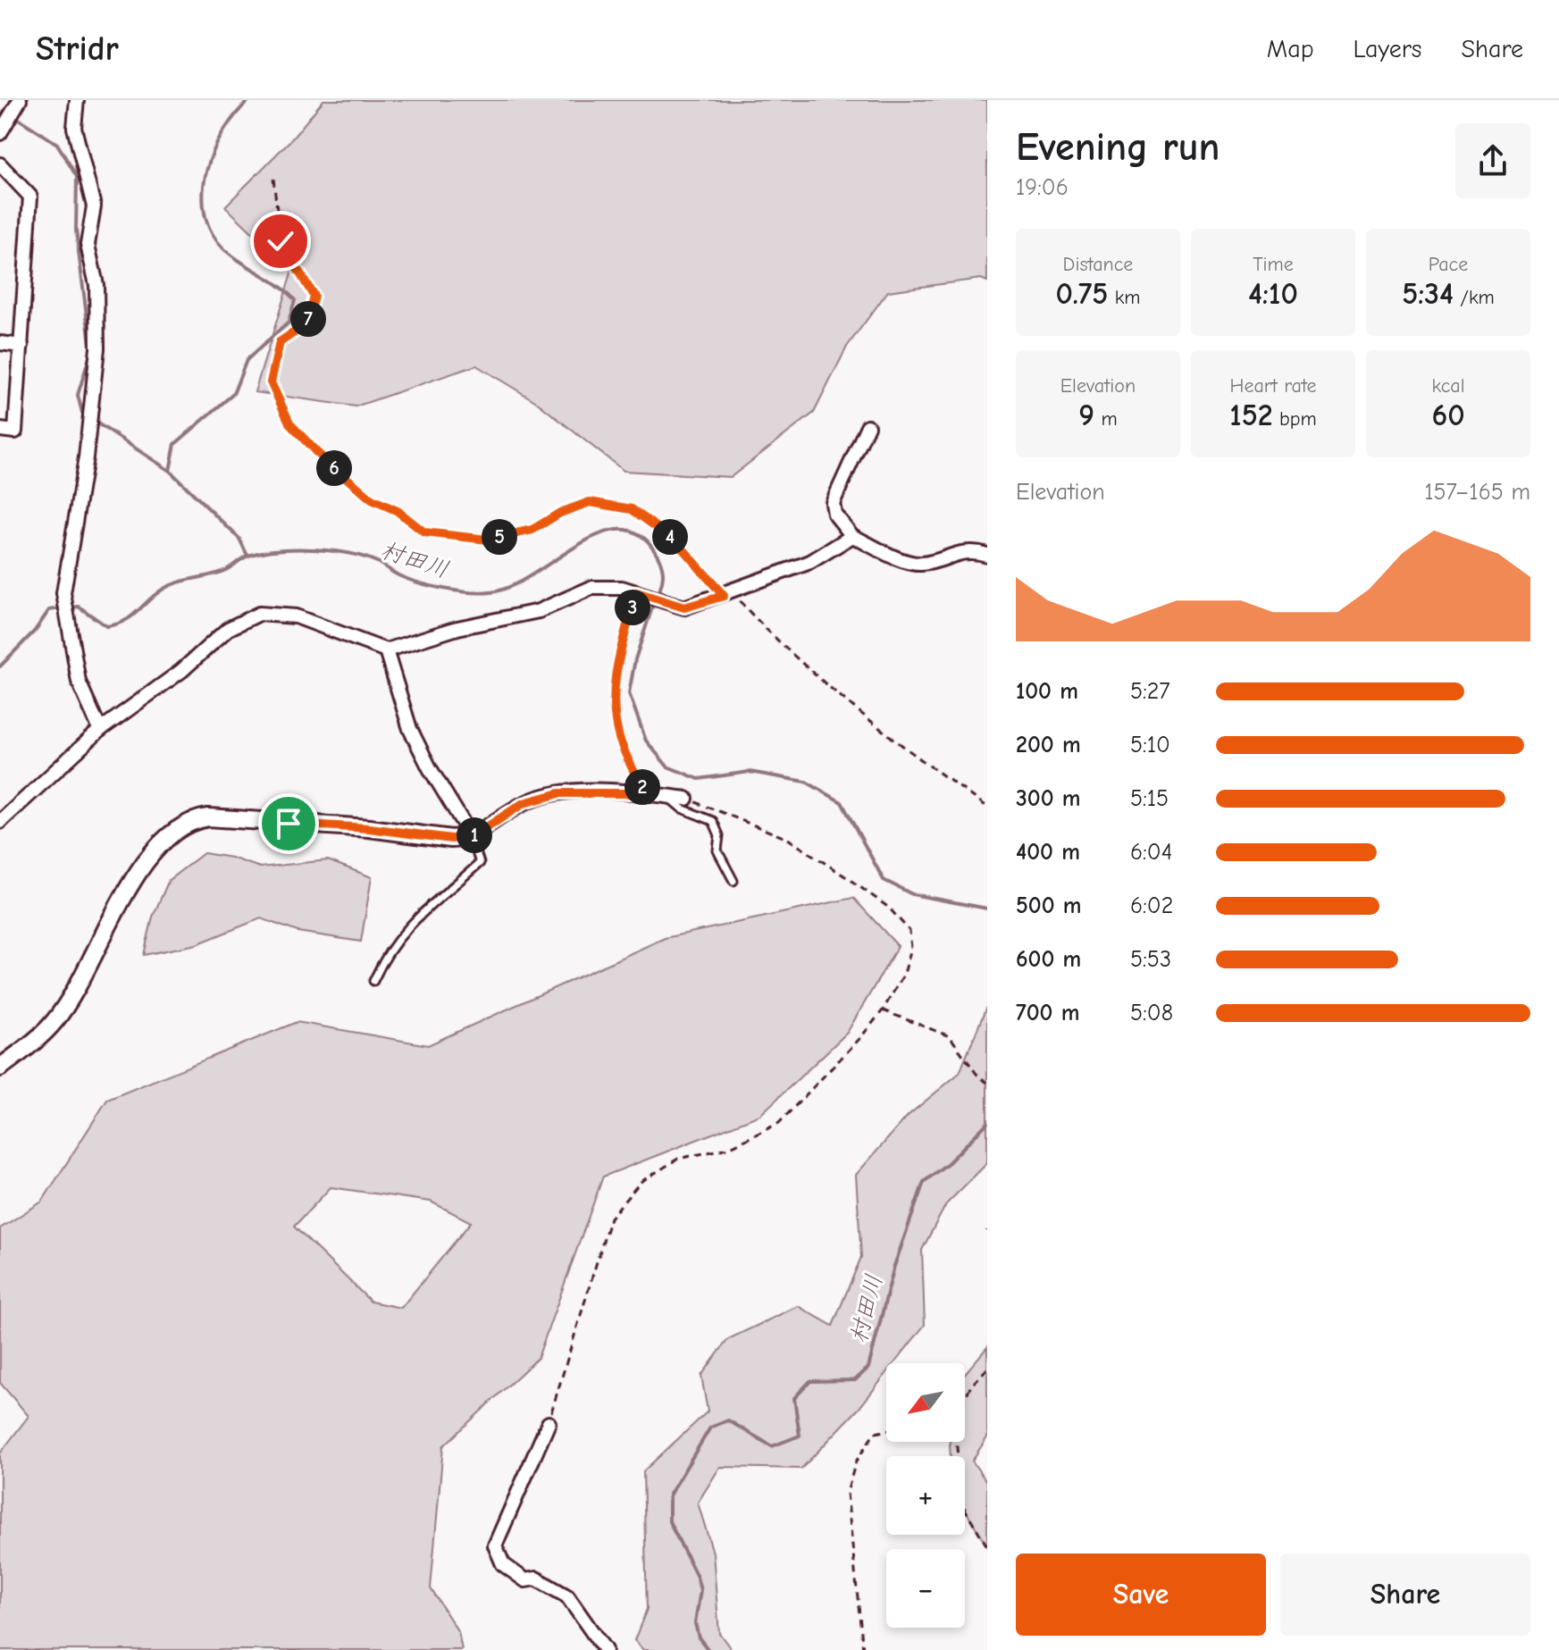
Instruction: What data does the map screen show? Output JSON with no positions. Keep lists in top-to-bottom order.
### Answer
{
  "water": ["村田川"],
  "north": "bottom left",
  "page": {
    "header": "Stridr",
    "nav": ["Map", "Layers", "Share"],
    "heading": ["Evening run", "19:06"],
    "stats": [
      ["Distance", "0.75 km"],
      ["Time", "4:10"],
      ["Pace", "5:34 /km"],
      ["Elevation", "9 m"],
      ["Heart rate", "152 bpm"],
      ["kcal", "60"]
    ],
    "pins": [
      "7",
      "6",
      "4",
      "5",
      "3",
      "2",
      "1"
    ],
    "chart": ["Elevation", "157–165 m"],
    "list": [
      {
        "name": "100 m",
        "note": "5:27"
      },
      {
        "name": "200 m",
        "note": "5:10"
      },
      {
        "name": "300 m",
        "note": "5:15"
      },
      {
        "name": "400 m",
        "note": "6:04"
      },
      {
        "name": "500 m",
        "note": "6:02"
      },
      {
        "name": "600 m",
        "note": "5:53"
      },
      {
        "name": "700 m",
        "note": "5:08"
      }
    ],
    "map_buttons": ["+", "−"],
    "buttons": ["Save", "Share"]
  }
}
